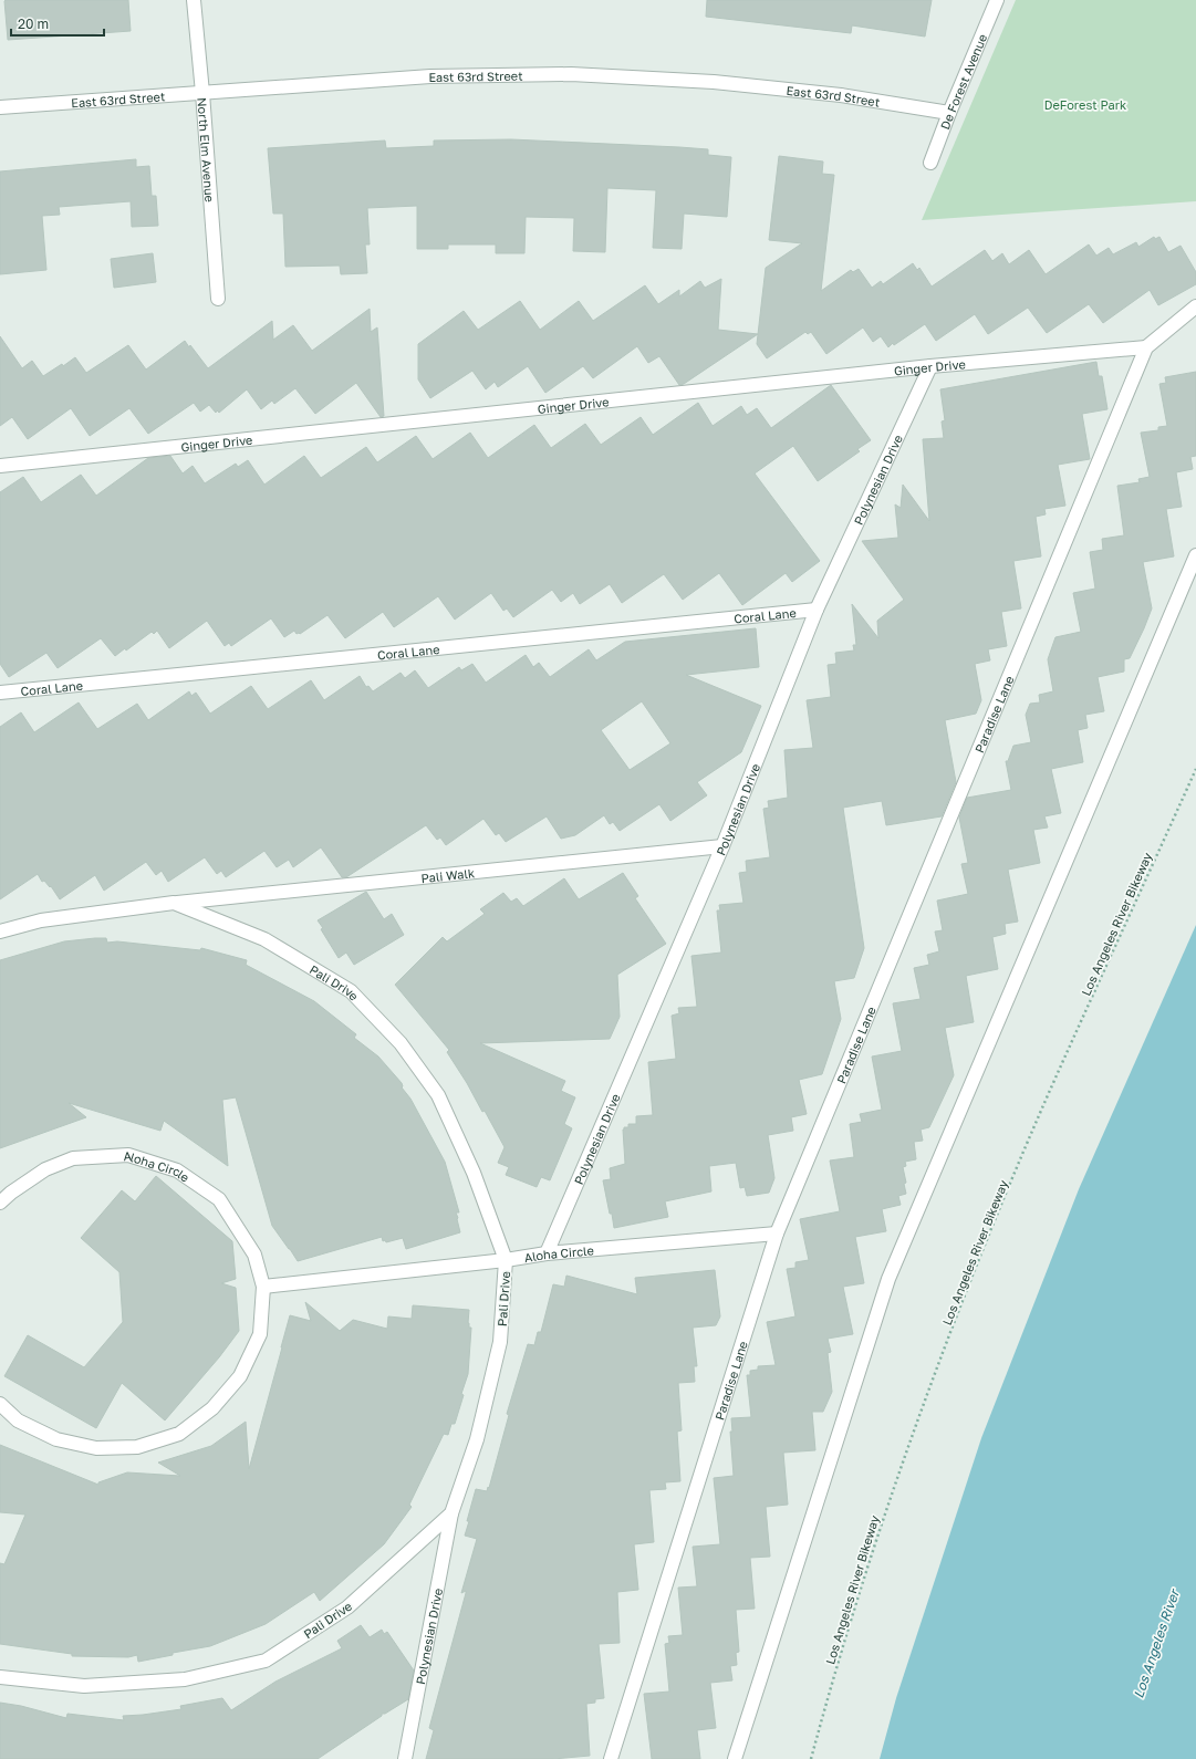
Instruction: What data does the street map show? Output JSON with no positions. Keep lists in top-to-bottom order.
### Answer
{
  "streets": {
    "street": [
      "East 63rd Street",
      "De Forest Avenue",
      "North Elm Avenue",
      "Ginger Drive",
      "Polynesian Drive",
      "Coral Lane",
      "Paradise Lane",
      "Pali Walk",
      "Pali Drive",
      "Aloha Circle"
    ],
    "path": ["Los Angeles River Bikeway"]
  },
  "crossings": [
    ["East 63rd Street", "De Forest Avenue"],
    ["East 63rd Street", "North Elm Avenue"],
    ["Ginger Drive", "Polynesian Drive"],
    ["Ginger Drive", "Paradise Lane"],
    ["Polynesian Drive", "Coral Lane"],
    ["Polynesian Drive", "Pali Walk"],
    ["Polynesian Drive", "Pali Drive"],
    ["Polynesian Drive", "Aloha Circle"],
    ["Paradise Lane", "Aloha Circle"],
    ["Pali Walk", "Pali Drive"],
    ["Pali Drive", "Aloha Circle"]
  ],
  "water": ["Los Angeles River"],
  "parks": ["DeForest Park"],
  "scale_bar": "20 m"
}
